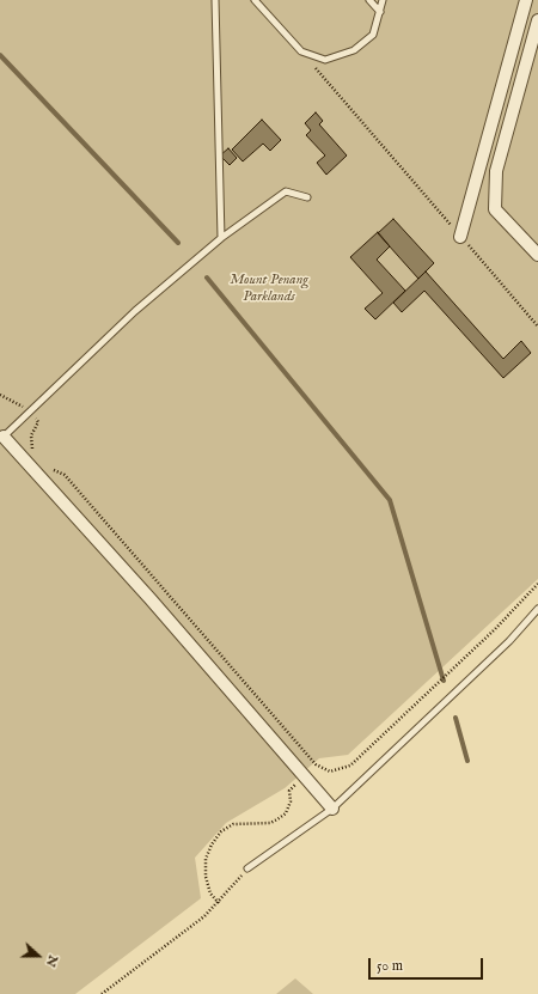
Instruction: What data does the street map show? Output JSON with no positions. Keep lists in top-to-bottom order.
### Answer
{
  "parks": ["Mount Penang Parklands"],
  "scale_bar": "50 m",
  "north": "right"
}
